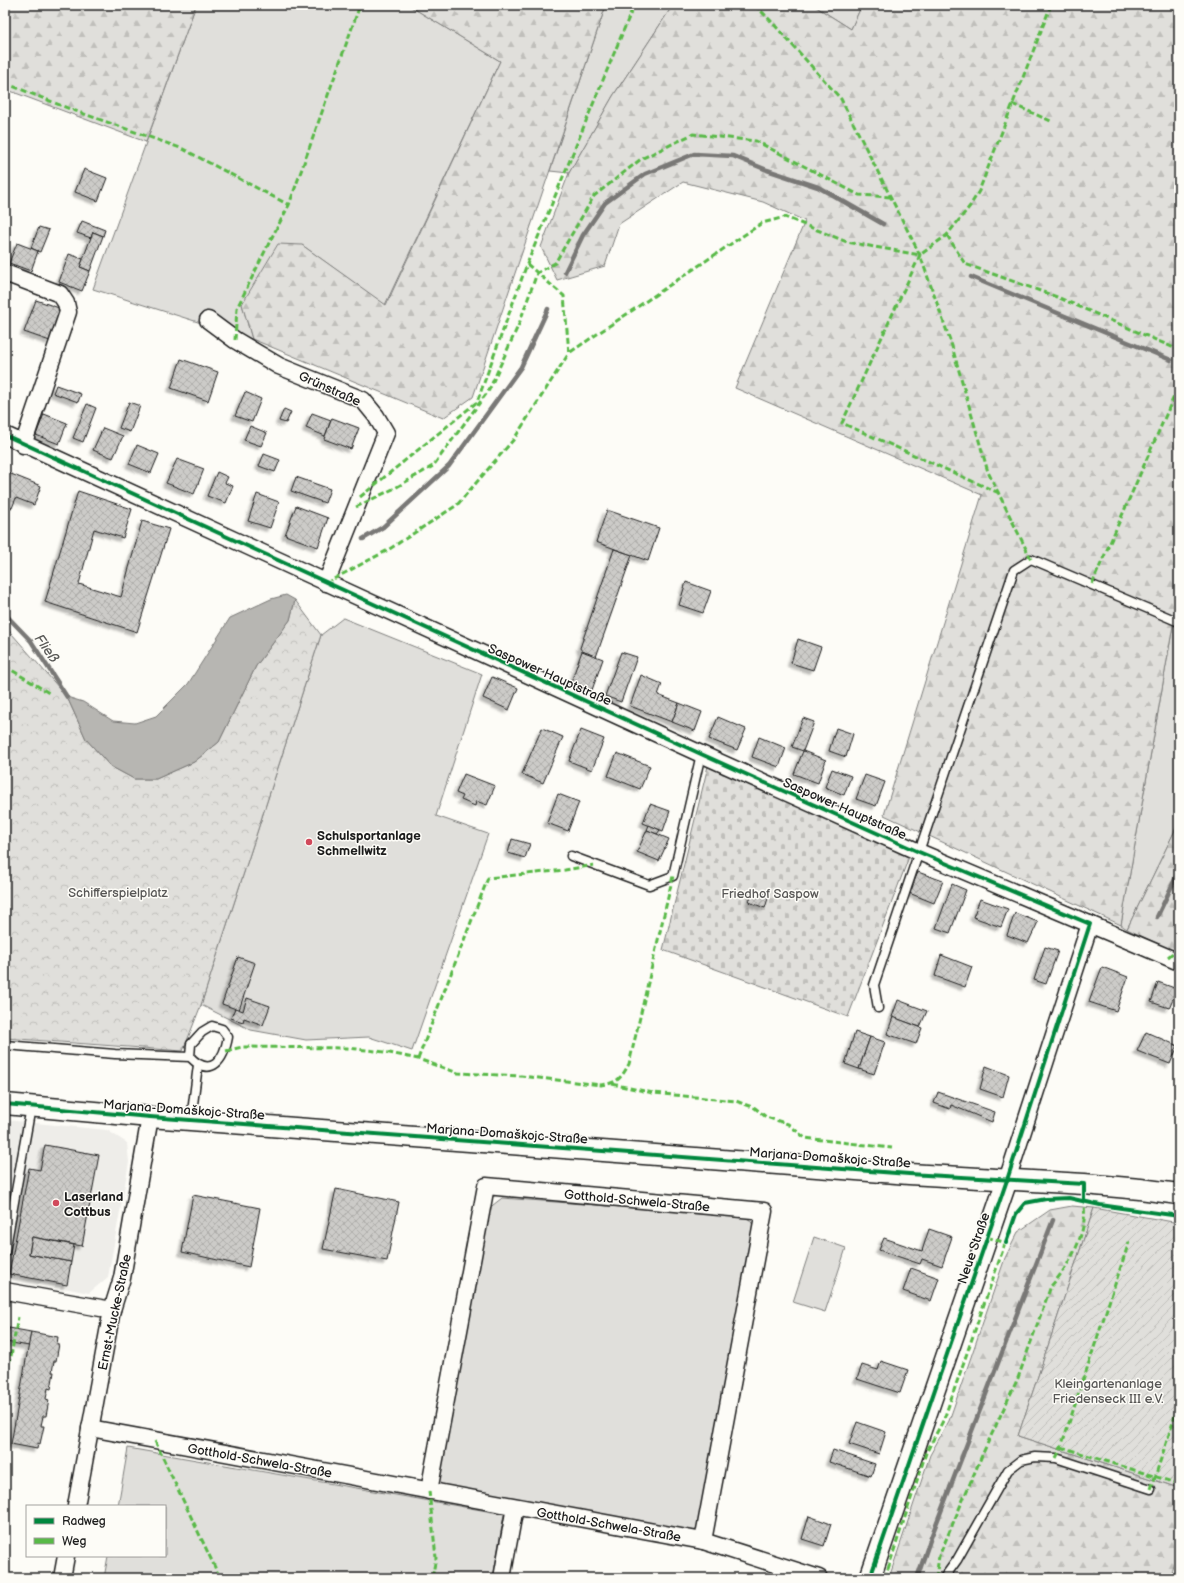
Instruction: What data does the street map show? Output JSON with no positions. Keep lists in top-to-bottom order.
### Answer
{
  "streets": {
    "street": [
      "Grünstraße",
      "Saspower Hauptstraße",
      "Marjana-Domaškojc-Straße",
      "Gotthold-Schwela-Straße",
      "Neue Straße",
      "Ernst-Mucke-Straße"
    ]
  },
  "crossings": [
    ["Grünstraße", "Saspower Hauptstraße"],
    ["Saspower Hauptstraße", "Neue Straße"],
    ["Marjana-Domaškojc-Straße", "Neue Straße"],
    ["Marjana-Domaškojc-Straße", "Ernst-Mucke-Straße"],
    ["Gotthold-Schwela-Straße", "Ernst-Mucke-Straße"]
  ],
  "water": ["Fließ"],
  "parks": ["Schifferspielplatz", "Friedhof Saspow", "Kleingartenanlage Friedenseck III e.V."],
  "places": ["Schulsportanlage Schmellwitz", "Laserland Cottbus"],
  "legend": ["Radweg", "Weg"]
}
